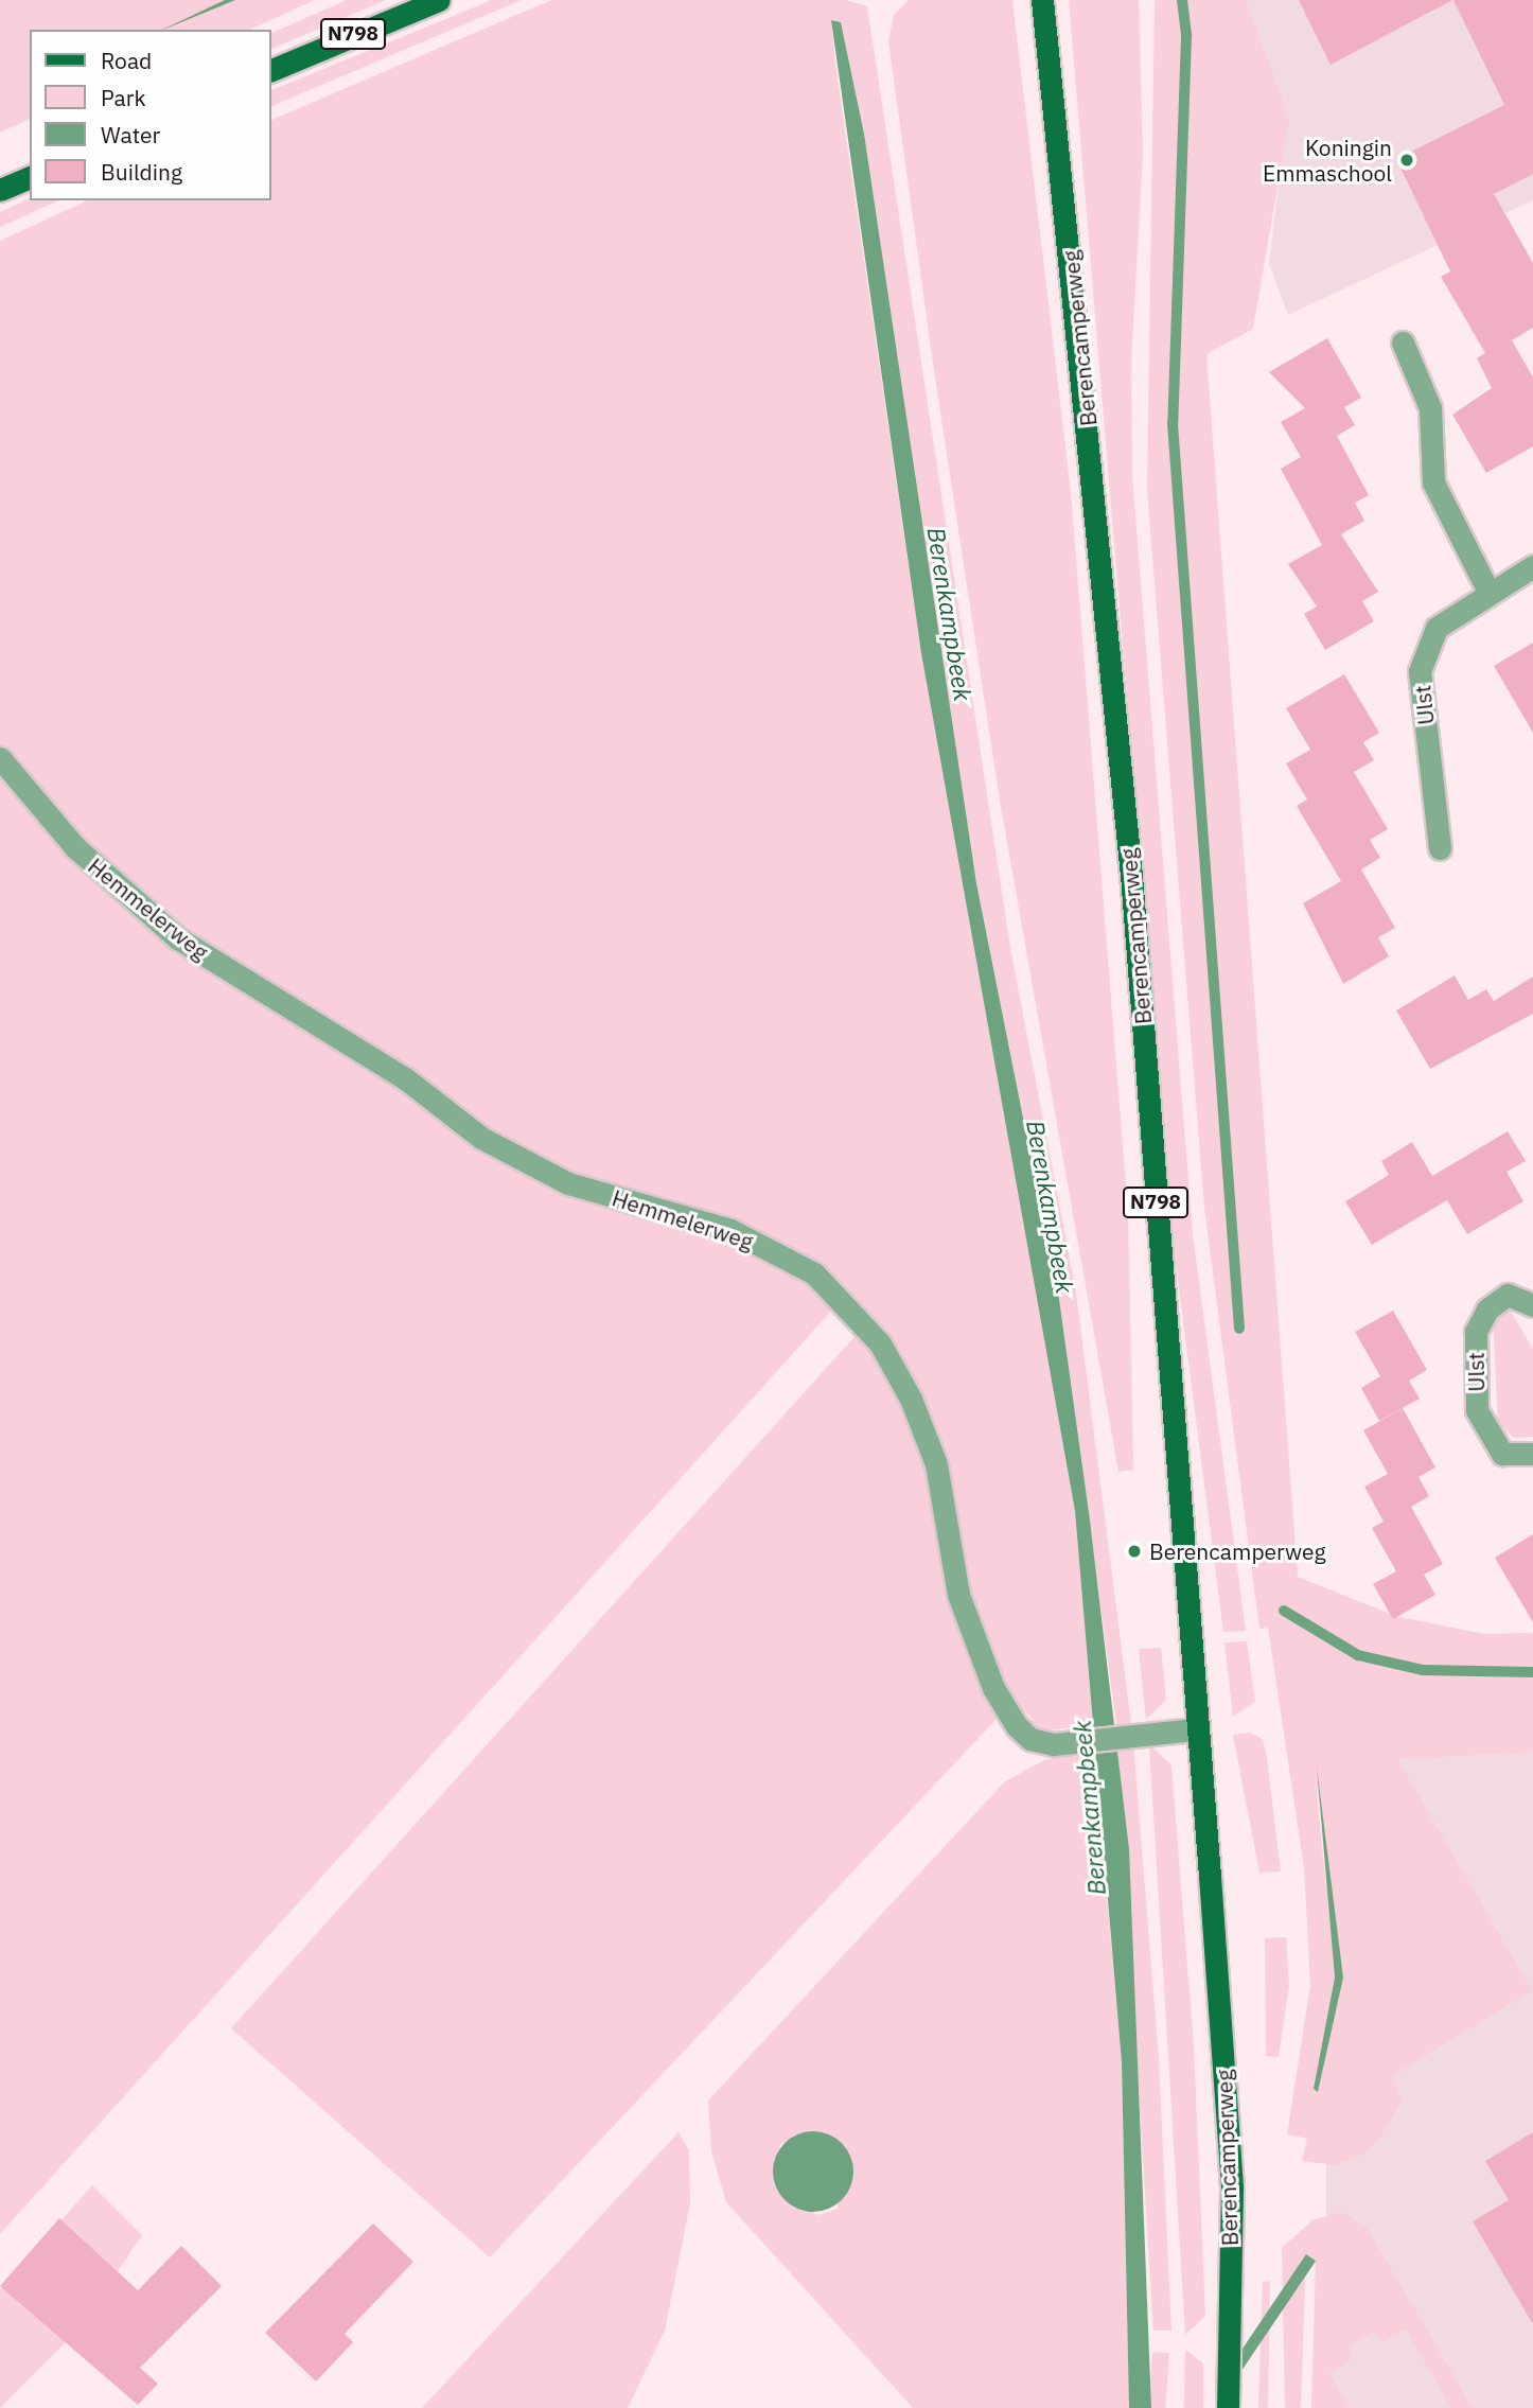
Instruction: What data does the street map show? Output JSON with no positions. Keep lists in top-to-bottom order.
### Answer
{
  "streets": {
    "main road": ["N798", "Berencamperweg"],
    "street": ["Ulst", "Hemmelerweg"]
  },
  "crossings": [
    ["Berencamperweg", "Hemmelerweg"]
  ],
  "water": ["Berenkampbeek"],
  "places": ["Koningin Emmaschool", "Berencamperweg"],
  "legend": [
    "Road",
    "Park",
    "Water",
    "Building"
  ]
}
